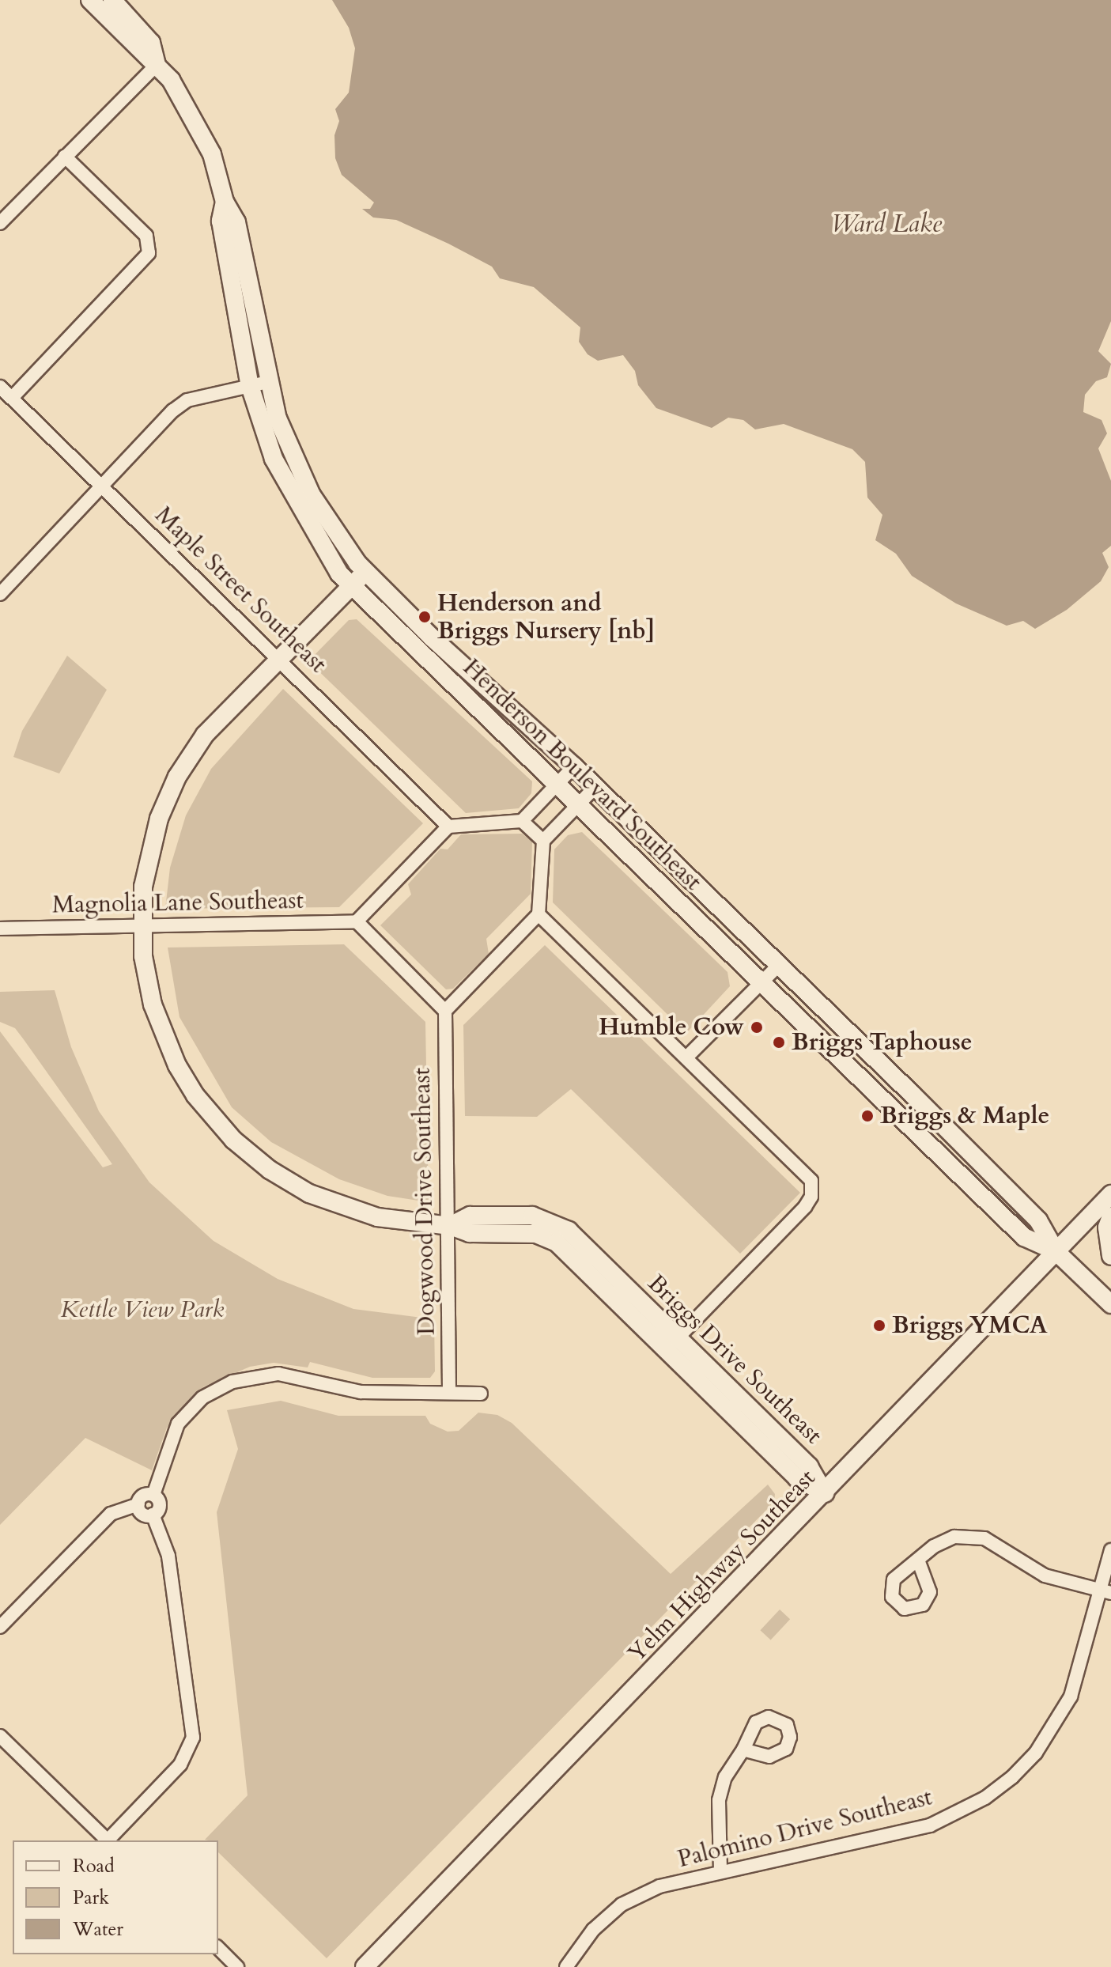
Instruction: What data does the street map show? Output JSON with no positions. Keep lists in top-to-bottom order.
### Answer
{
  "streets": {
    "main road": ["Henderson Boulevard Southeast", "Briggs Drive Southeast", "Yelm Highway Southeast"],
    "street": [
      "Maple Street Southeast",
      "Magnolia Lane Southeast",
      "Dogwood Drive Southeast",
      "Palomino Drive Southeast"
    ]
  },
  "crossings": [
    ["Maple Street Southeast", "Briggs Drive Southeast"],
    ["Henderson Boulevard Southeast", "Briggs Drive Southeast"],
    ["Henderson Boulevard Southeast", "Yelm Highway Southeast"],
    ["Magnolia Lane Southeast", "Briggs Drive Southeast"],
    ["Dogwood Drive Southeast", "Briggs Drive Southeast"],
    ["Briggs Drive Southeast", "Yelm Highway Southeast"]
  ],
  "water": ["Ward Lake"],
  "parks": ["Kettle View Park"],
  "places": [
    "Henderson and Briggs Nursery [nb]",
    "Humble Cow",
    "Briggs Taphouse",
    "Briggs & Maple",
    "Briggs YMCA"
  ],
  "legend": ["Road", "Park", "Water"]
}
